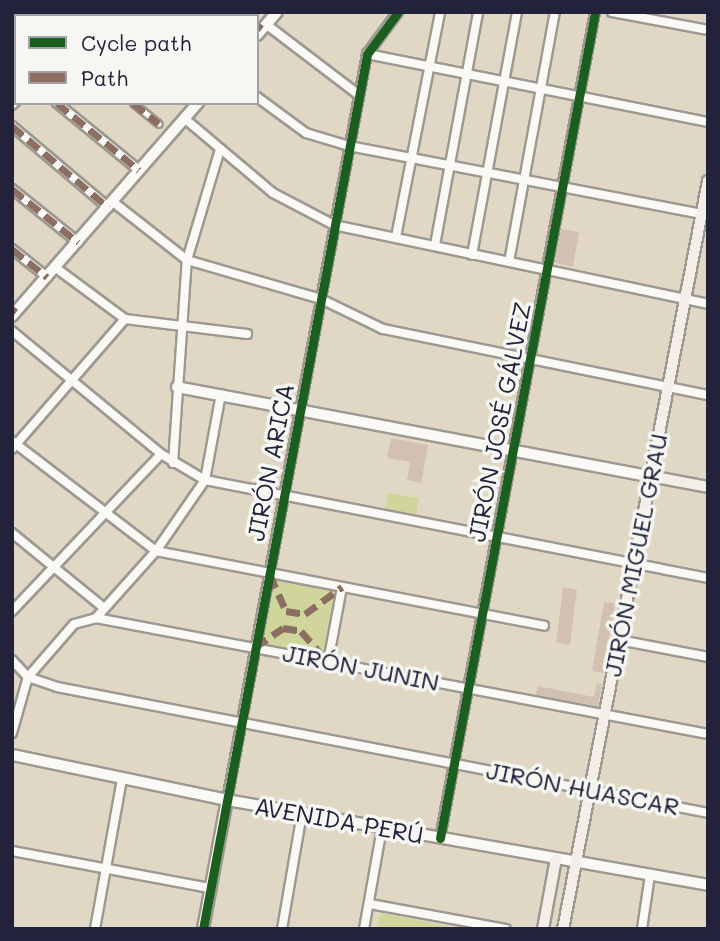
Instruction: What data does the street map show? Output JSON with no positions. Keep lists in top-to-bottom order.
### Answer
{
  "streets": {
    "main road": ["JIRÓN MIGUEL GRAU"],
    "street": [
      "JIRÓN JOSÉ GÁLVEZ",
      "JIRÓN ARICA",
      "JIRÓN JUNIN",
      "JIRÓN HUASCAR",
      "AVENIDA PERÚ"
    ]
  },
  "crossings": [
    ["JIRÓN JOSÉ GÁLVEZ", "JIRÓN JUNIN"],
    ["JIRÓN JOSÉ GÁLVEZ", "JIRÓN HUASCAR"],
    ["JIRÓN JOSÉ GÁLVEZ", "AVENIDA PERÚ"],
    ["JIRÓN ARICA", "JIRÓN JUNIN"],
    ["JIRÓN ARICA", "JIRÓN HUASCAR"],
    ["JIRÓN ARICA", "AVENIDA PERÚ"],
    ["JIRÓN MIGUEL GRAU", "JIRÓN JUNIN"],
    ["JIRÓN MIGUEL GRAU", "JIRÓN HUASCAR"],
    ["JIRÓN MIGUEL GRAU", "AVENIDA PERÚ"]
  ],
  "legend": ["Cycle path", "Path"]
}
